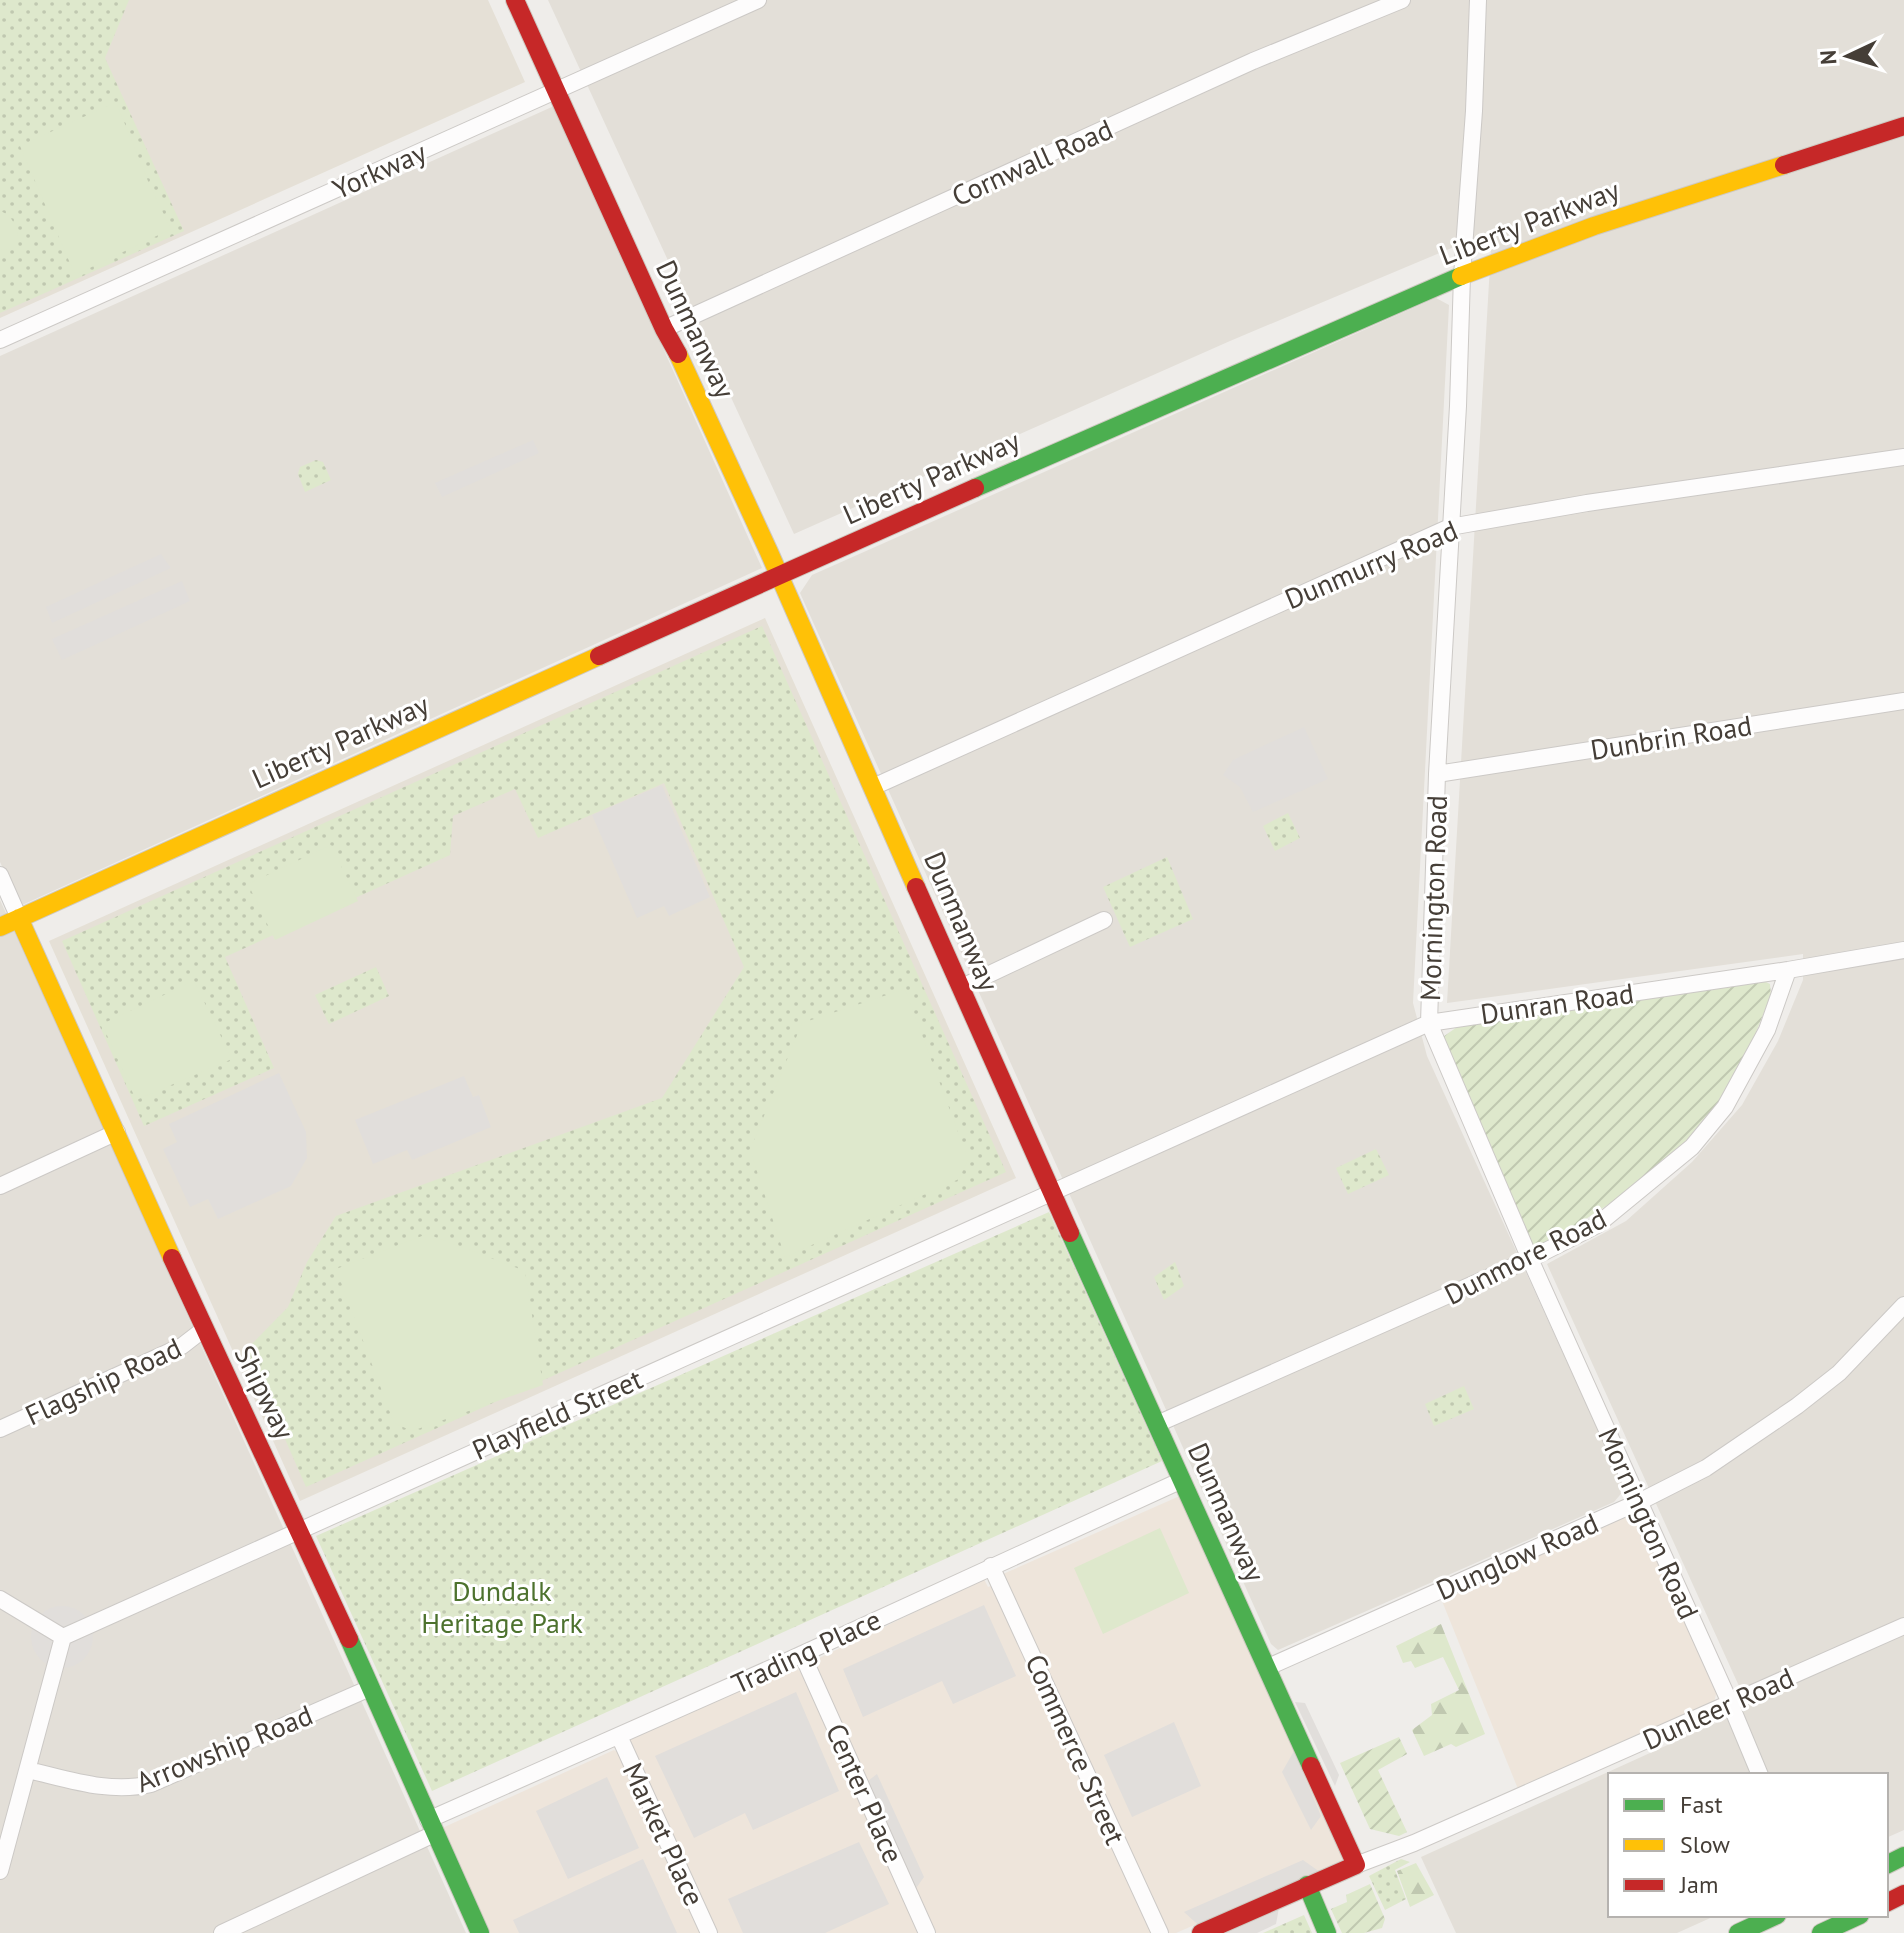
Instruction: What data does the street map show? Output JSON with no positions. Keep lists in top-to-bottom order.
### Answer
{
  "streets": {
    "street": [
      "Cornwall Road",
      "Yorkway",
      "Liberty Parkway",
      "Dunmanway",
      "Dunmurry Road",
      "Dunbrin Road",
      "Mornington Road",
      "Dunran Road",
      "Dunmore Road",
      "Flagship Road",
      "Shipway",
      "Playfield Street",
      "Dunglow Road",
      "Trading Place",
      "Dunleer Road",
      "Arrowship Road",
      "Commerce Street",
      "Center Place",
      "Market Place"
    ]
  },
  "crossings": [
    ["Cornwall Road", "Dunmanway"],
    ["Yorkway", "Dunmanway"],
    ["Liberty Parkway", "Dunmanway"],
    ["Liberty Parkway", "Mornington Road"],
    ["Liberty Parkway", "Shipway"],
    ["Dunmanway", "Dunmurry Road"],
    ["Dunmanway", "Dunran Road"],
    ["Dunmanway", "Dunmore Road"],
    ["Dunmanway", "Playfield Street"],
    ["Dunmanway", "Dunglow Road"],
    ["Dunmanway", "Trading Place"],
    ["Dunmanway", "Dunleer Road"],
    ["Dunmurry Road", "Mornington Road"],
    ["Dunbrin Road", "Mornington Road"],
    ["Mornington Road", "Dunran Road"],
    ["Mornington Road", "Dunmore Road"],
    ["Mornington Road", "Dunglow Road"],
    ["Mornington Road", "Dunleer Road"],
    ["Dunran Road", "Dunmore Road"],
    ["Dunran Road", "Playfield Street"],
    ["Flagship Road", "Shipway"],
    ["Shipway", "Playfield Street"],
    ["Shipway", "Trading Place"],
    ["Shipway", "Arrowship Road"],
    ["Trading Place", "Commerce Street"],
    ["Trading Place", "Center Place"],
    ["Trading Place", "Market Place"]
  ],
  "parks": ["Dundalk Heritage Park"],
  "legend": ["Fast", "Slow", "Jam"],
  "north": "left"
}
